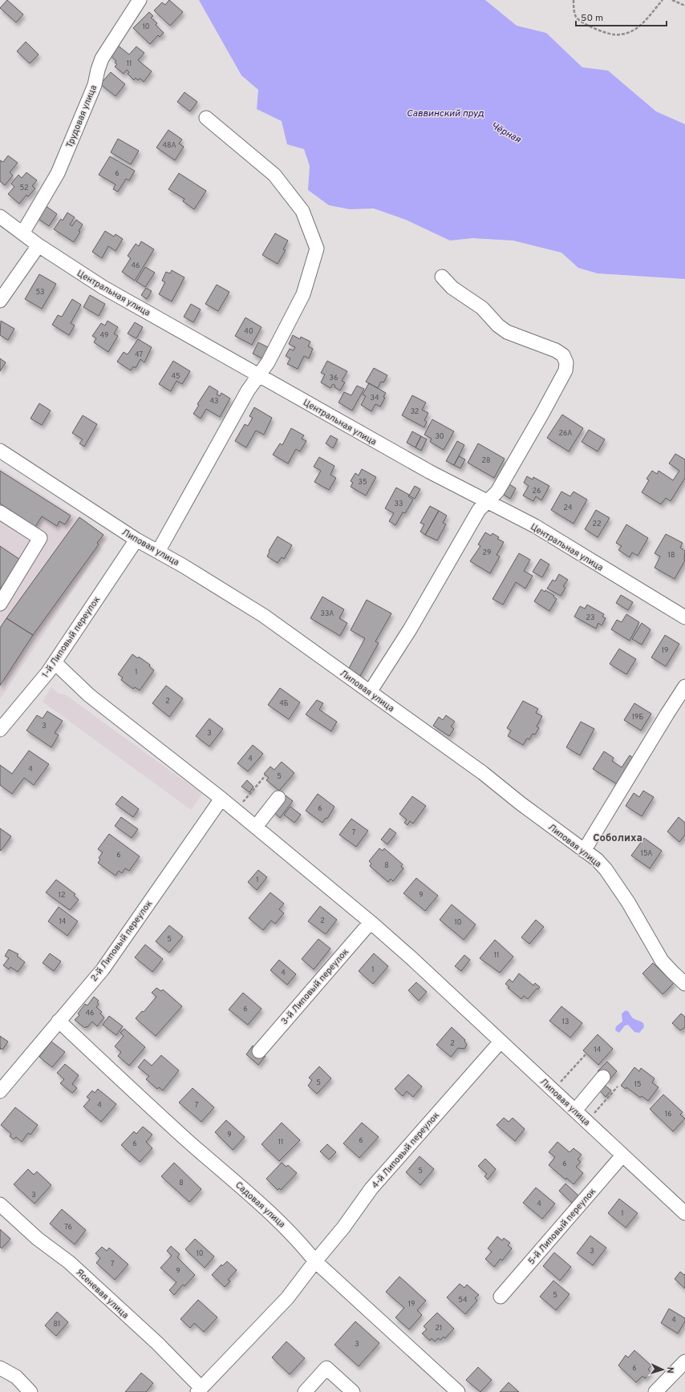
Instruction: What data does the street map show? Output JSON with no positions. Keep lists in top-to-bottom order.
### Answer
{
  "streets": {
    "street": [
      "Трудовая улица",
      "Центральная улица",
      "Липовая улица",
      "1-й Липовый переулок",
      "2-й Липовый переулок",
      "3-й Липовый переулок",
      "4-й Липовый переулок",
      "Садовая улица",
      "5-й Липовый переулок",
      "Ясеневая улица"
    ]
  },
  "crossings": [
    ["Трудовая улица", "Центральная улица"],
    ["Липовая улица", "1-й Липовый переулок"],
    ["Липовая улица", "2-й Липовый переулок"],
    ["Липовая улица", "3-й Липовый переулок"],
    ["Липовая улица", "4-й Липовый переулок"],
    ["Липовая улица", "5-й Липовый переулок"],
    ["2-й Липовый переулок", "Садовая улица"],
    ["4-й Липовый переулок", "Садовая улица"],
    ["4-й Липовый переулок", "Ясеневая улица"]
  ],
  "districts": ["Соболиха"],
  "water": ["Саввинский пруд", "Чёрная"],
  "house_numbers": [
    "10",
    "11",
    "48А",
    "6",
    "52",
    "46",
    "53",
    "40",
    "49",
    "47",
    "45",
    "36",
    "34",
    "43",
    "32",
    "26А",
    "30",
    "28",
    "35",
    "26",
    "33",
    "24",
    "22",
    "29",
    "18",
    "33А",
    "23",
    "19",
    "1",
    "2",
    "4Б",
    "19Б",
    "3",
    "3",
    "4",
    "4",
    "5",
    "6",
    "7",
    "15А",
    "6",
    "8",
    "1",
    "12",
    "9",
    "2",
    "14",
    "10",
    "5",
    "11",
    "1",
    "4",
    "6",
    "46",
    "13",
    "2",
    "14",
    "5",
    "15",
    "4",
    "7",
    "16",
    "9",
    "6",
    "11",
    "6",
    "6",
    "5",
    "8",
    "3",
    "4",
    "1",
    "76",
    "3",
    "10",
    "7",
    "9",
    "5",
    "54",
    "19",
    "4",
    "81",
    "21",
    "3",
    "6"
  ],
  "scale_bar": "50 m",
  "north": "right"
}
